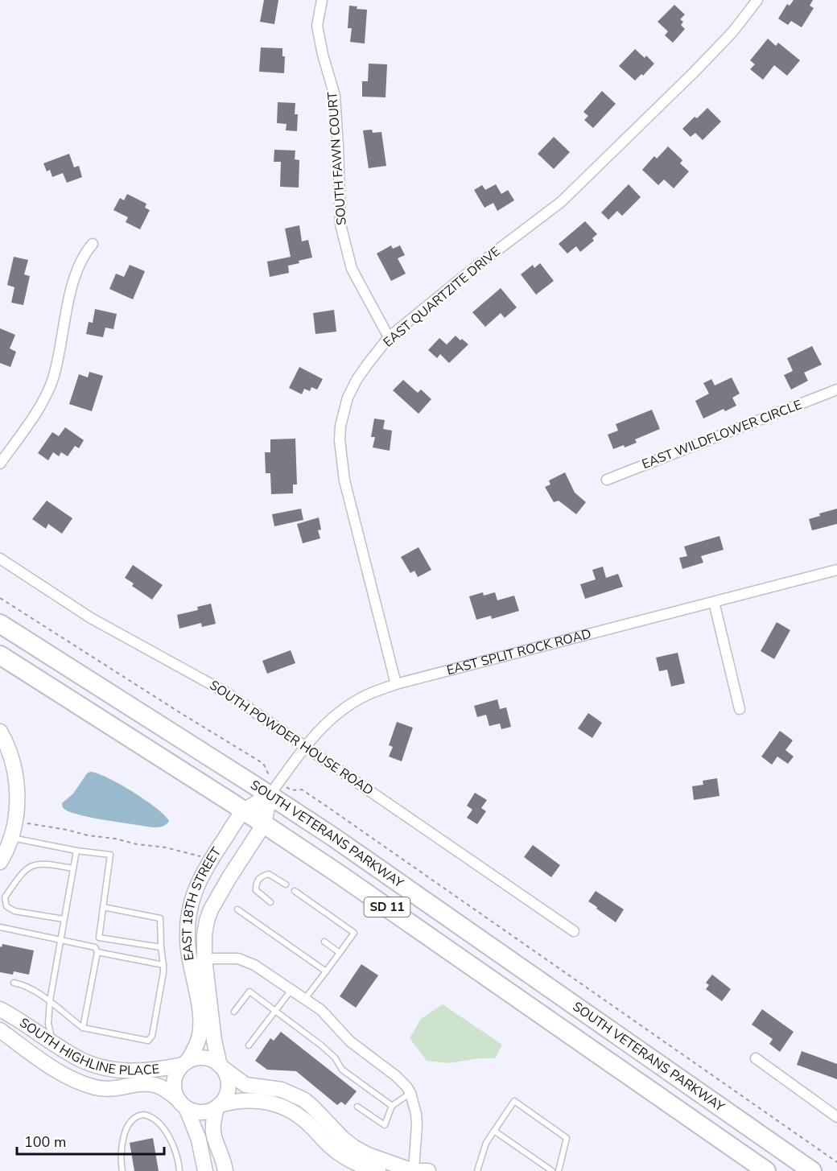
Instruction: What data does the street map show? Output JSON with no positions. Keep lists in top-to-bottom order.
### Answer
{
  "streets": {
    "highway": ["SOUTH VETERANS PARKWAY", "SD 11"],
    "street": [
      "SOUTH FAWN COURT",
      "EAST QUARTZITE DRIVE",
      "EAST WILDFLOWER CIRCLE",
      "EAST SPLIT ROCK ROAD",
      "SOUTH POWDER HOUSE ROAD",
      "EAST 18TH STREET",
      "SOUTH HIGHLINE PLACE"
    ]
  },
  "crossings": [
    ["SOUTH FAWN COURT", "EAST QUARTZITE DRIVE"],
    ["EAST QUARTZITE DRIVE", "EAST SPLIT ROCK ROAD"],
    ["EAST SPLIT ROCK ROAD", "SOUTH POWDER HOUSE ROAD"],
    ["EAST SPLIT ROCK ROAD", "SOUTH VETERANS PARKWAY"],
    ["EAST SPLIT ROCK ROAD", "EAST 18TH STREET"],
    ["SOUTH VETERANS PARKWAY", "EAST 18TH STREET"],
    ["EAST 18TH STREET", "SOUTH HIGHLINE PLACE"]
  ],
  "scale_bar": "100 m"
}
